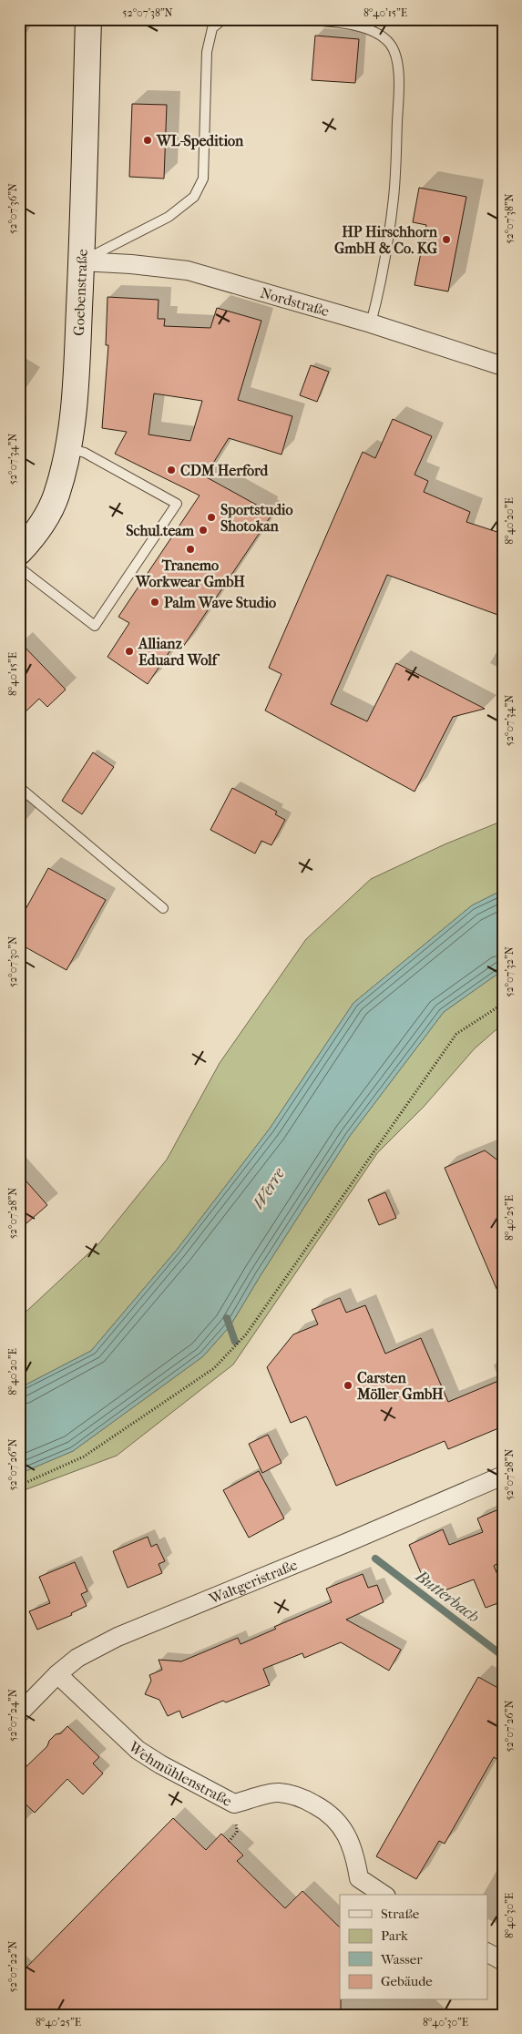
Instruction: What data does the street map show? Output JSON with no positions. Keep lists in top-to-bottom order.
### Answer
{
  "streets": {
    "street": [
      "Goebenstraße",
      "Nordstraße",
      "Waltgeristraße",
      "Wehmühlenstraße"
    ]
  },
  "crossings": [
    ["Goebenstraße", "Nordstraße"],
    ["Waltgeristraße", "Wehmühlenstraße"]
  ],
  "water": ["Werre", "Butterbach"],
  "places": [
    "WL-Spedition",
    "HP Hirschhorn GmbH & Co. KG",
    "CDM Herford",
    "Sportstudio Shotokan",
    "Schul.team",
    "Tranemo Workwear GmbH",
    "Palm Wave Studio",
    "Allianz Eduard Wolf",
    "Carsten Möller GmbH"
  ],
  "legend": [
    "Straße",
    "Park",
    "Wasser",
    "Gebäude"
  ],
  "coordinates": [
    "52°07'38\"N",
    "8°40'15\"E",
    "52°07'36\"N",
    "52°07'34\"N",
    "8°40'20\"E",
    "52°07'30\"N",
    "52°07'32\"N",
    "52°07'28\"N",
    "8°40'25\"E",
    "52°07'26\"N",
    "52°07'24\"N",
    "8°40'30\"E",
    "52°07'22\"N"
  ]
}
